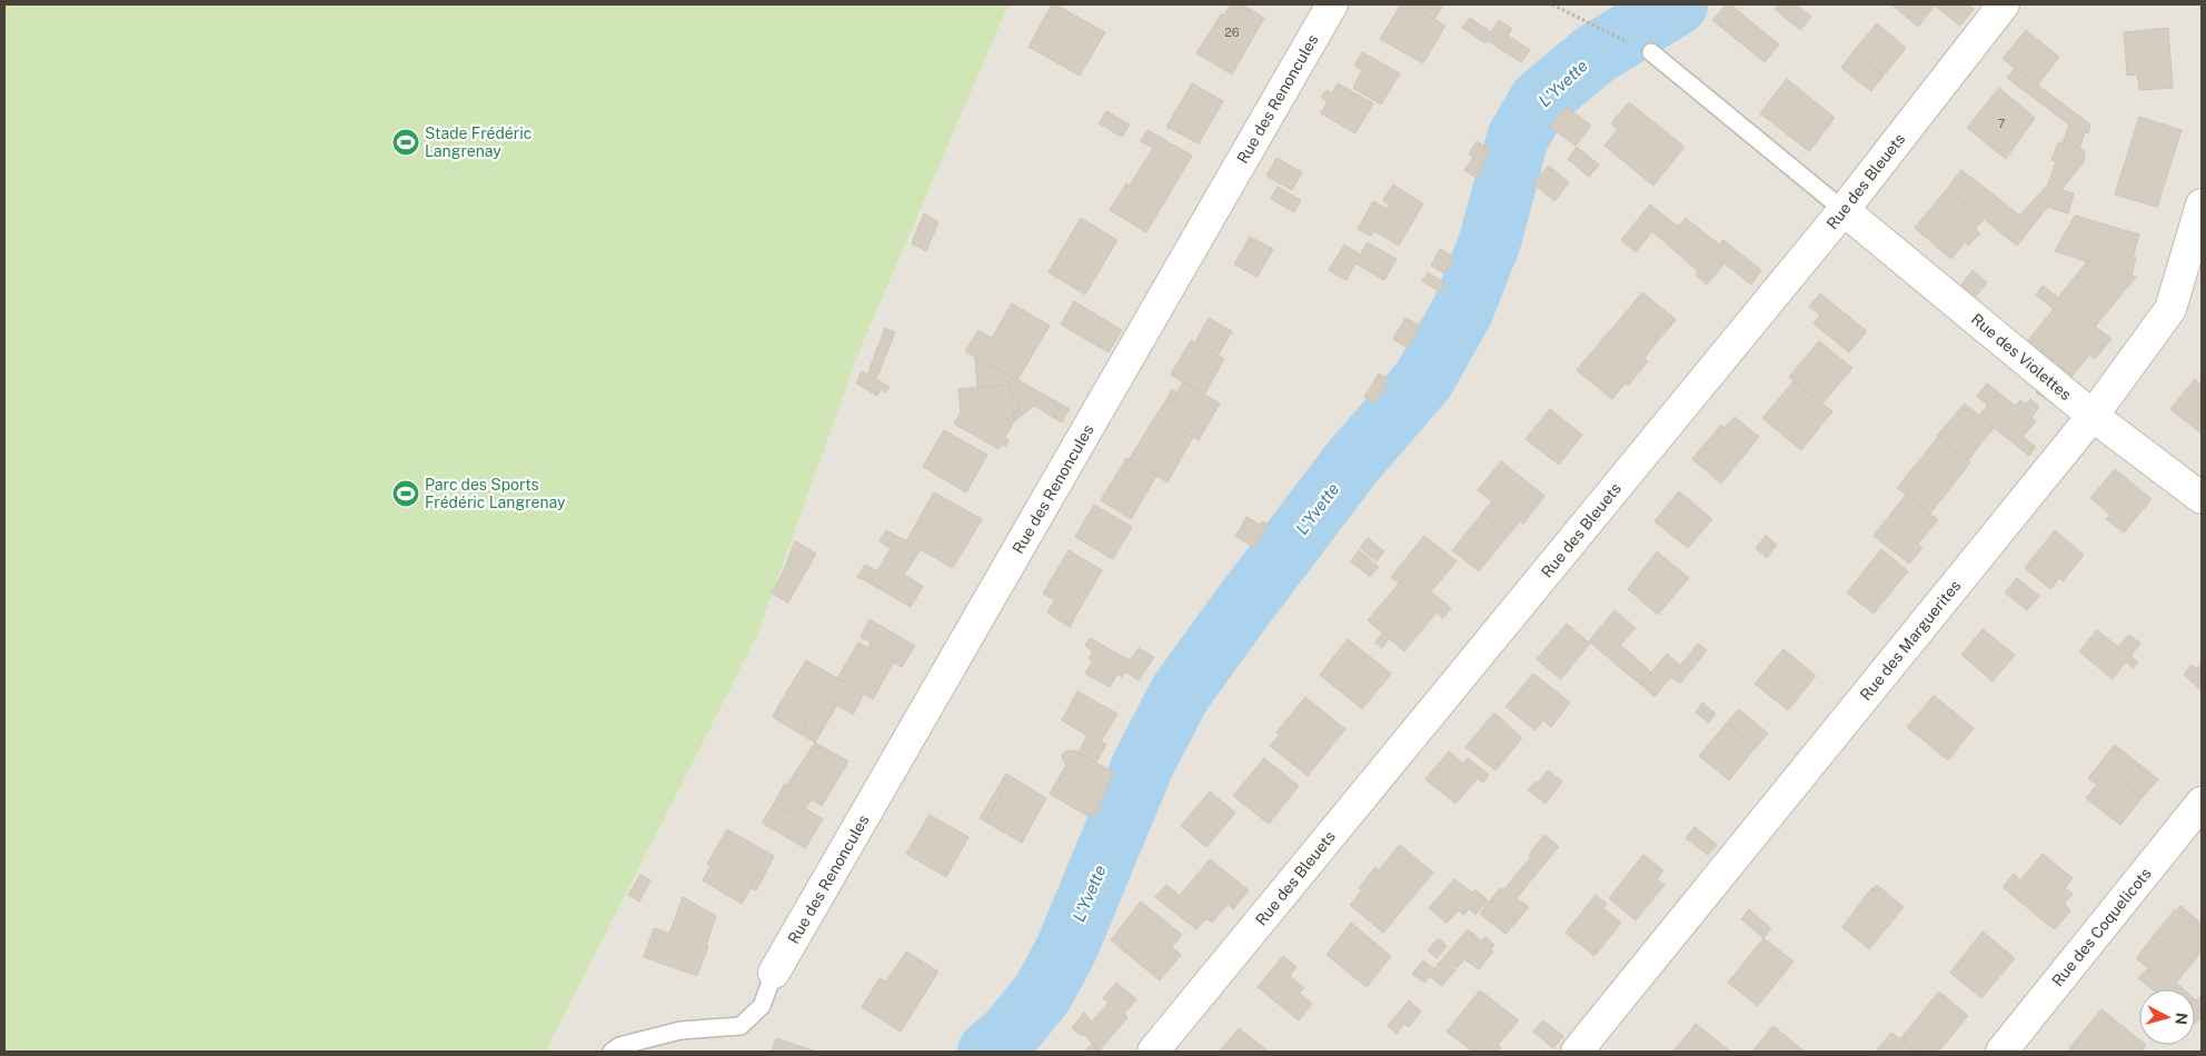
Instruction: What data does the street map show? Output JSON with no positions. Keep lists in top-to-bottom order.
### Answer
{
  "streets": {
    "street": [
      "Rue des Renoncules",
      "Rue des Bleuets",
      "Rue des Violettes",
      "Rue des Marguerites",
      "Rue des Coquelicots"
    ]
  },
  "crossings": [
    ["Rue des Bleuets", "Rue des Violettes"],
    ["Rue des Violettes", "Rue des Marguerites"]
  ],
  "water": ["L'Yvette"],
  "places": {
    "sports": ["Stade Frédéric Langrenay", "Parc des Sports Frédéric Langrenay"]
  },
  "house_numbers": ["26", "7"],
  "north": "right"
}
